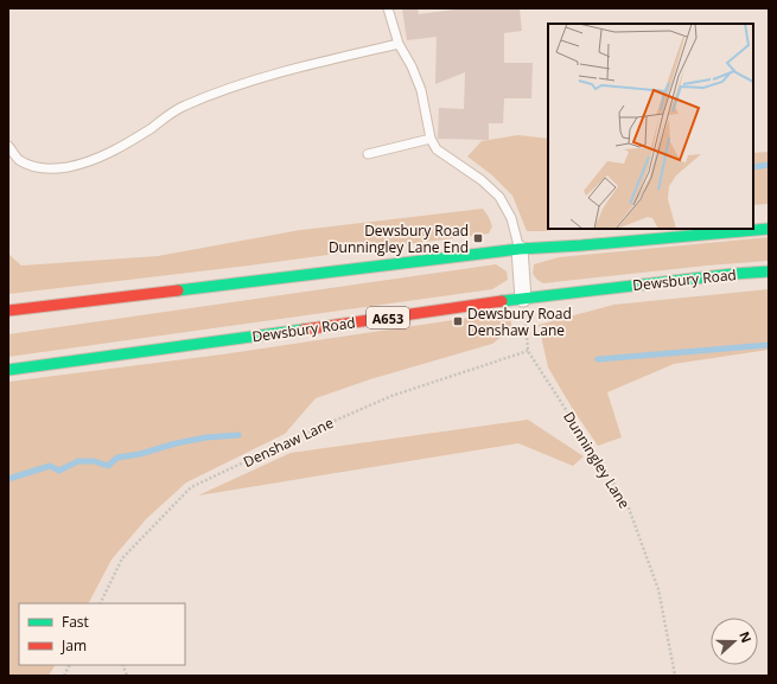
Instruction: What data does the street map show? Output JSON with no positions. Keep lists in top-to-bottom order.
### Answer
{
  "streets": {
    "highway": ["Dewsbury Road", "A653"],
    "path": ["Denshaw Lane", "Dunningley Lane"]
  },
  "crossings": [
    ["Dewsbury Road", "Dunningley Lane"],
    ["Denshaw Lane", "Dunningley Lane"]
  ],
  "places": {
    "transit": ["Dewsbury Road Dunningley Lane End", "Dewsbury Road Denshaw Lane"]
  },
  "legend": ["Fast", "Jam"],
  "north": "right"
}
